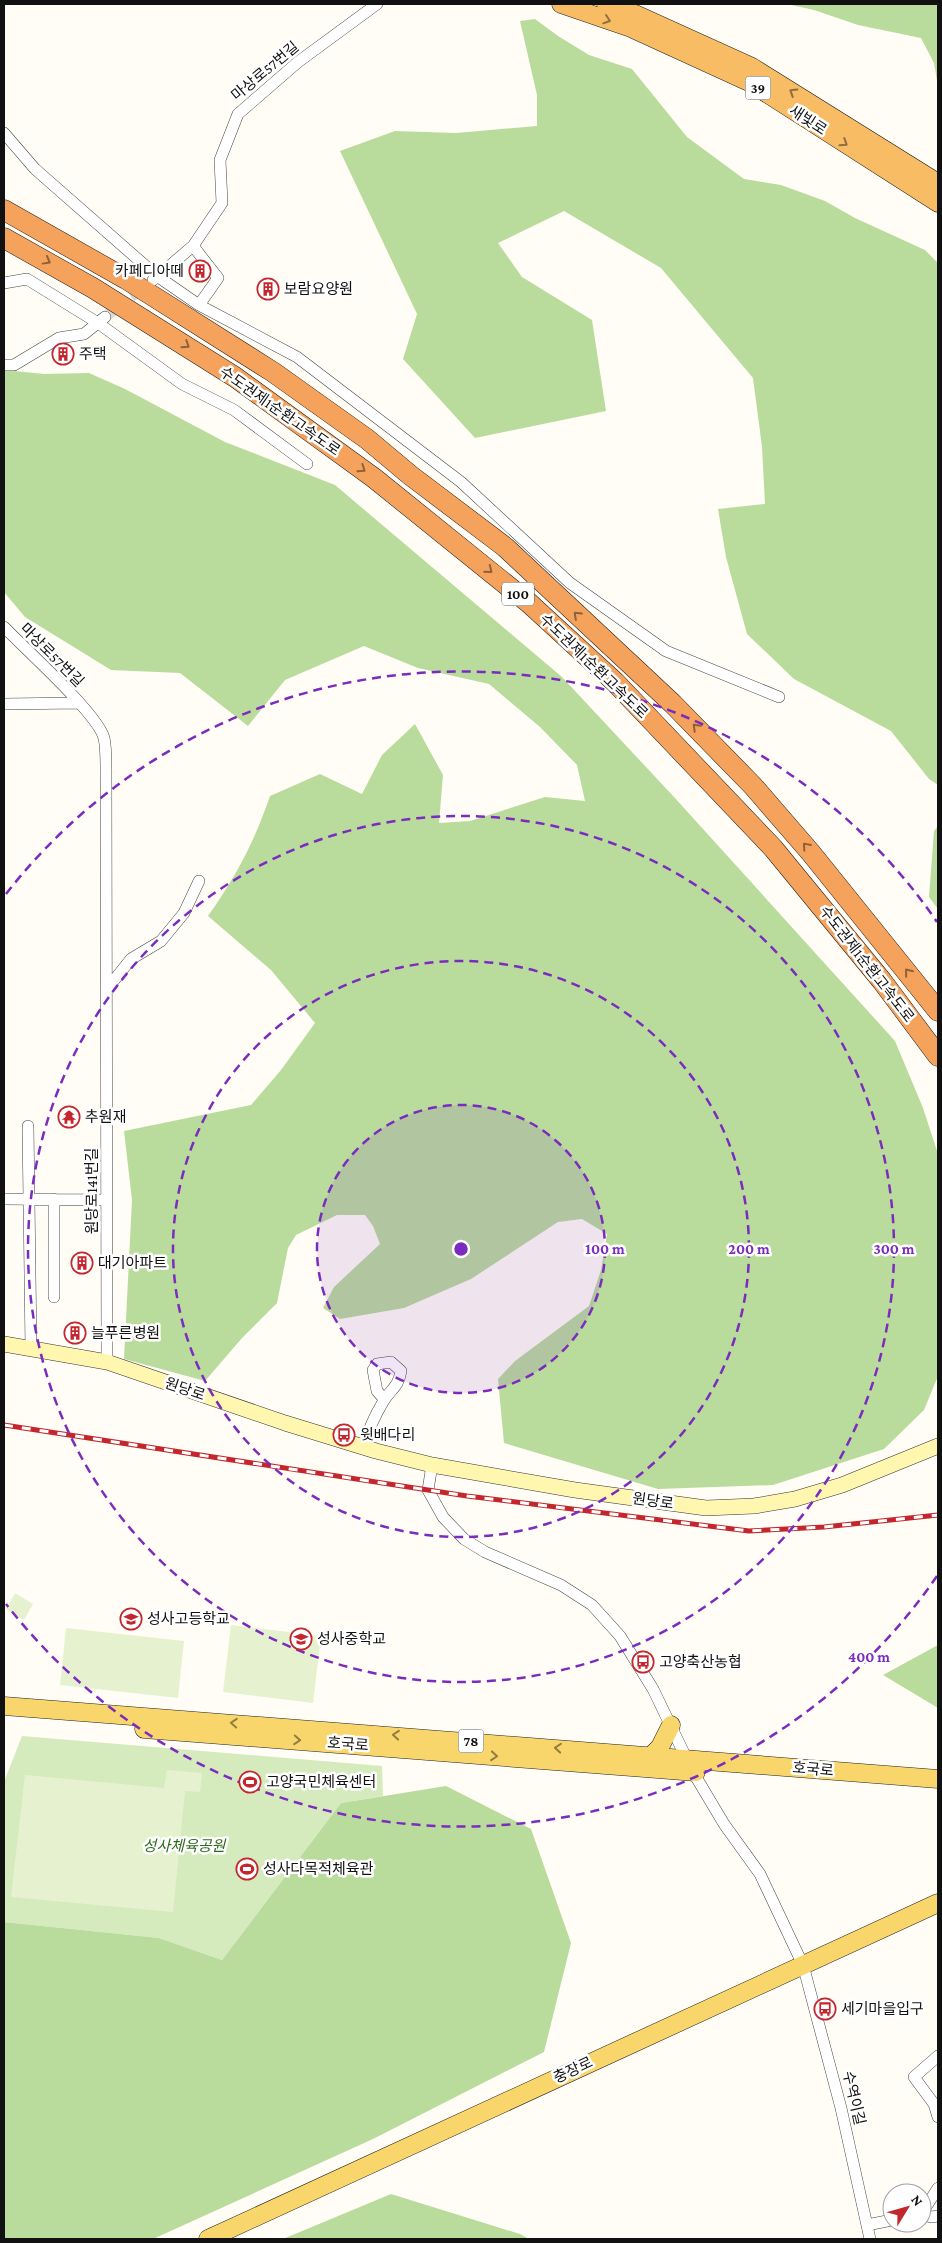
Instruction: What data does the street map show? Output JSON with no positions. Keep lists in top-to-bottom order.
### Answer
{
  "streets": {
    "highway": [
      "39",
      "새빛로",
      "수도권제1순환고속도로",
      "100"
    ],
    "main road": [
      "원당로",
      "78",
      "호국로",
      "충장로"
    ],
    "street": ["마상로57번길", "원당로141번길", "수역이길"]
  },
  "crossings": [
    ["마상로57번길", "원당로141번길"],
    ["원당로141번길", "원당로"],
    ["충장로", "수역이길"]
  ],
  "parks": ["성사체육공원"],
  "places": {
    "building": [
      "카페디아떼",
      "보람요양원",
      "주택",
      "대기아파트",
      "늘푸른병원"
    ],
    "temple": ["추원재"],
    "bus stop": ["윗배다리", "고양축산농협", "세기마을입구"],
    "school or university": ["성사고등학교", "성사중학교"],
    "sports": ["고양국민체육센터", "성사다목적체육관"]
  },
  "north": "top right",
  "rings": [
    "100 m",
    "200 m",
    "300 m",
    "400 m"
  ]
}
